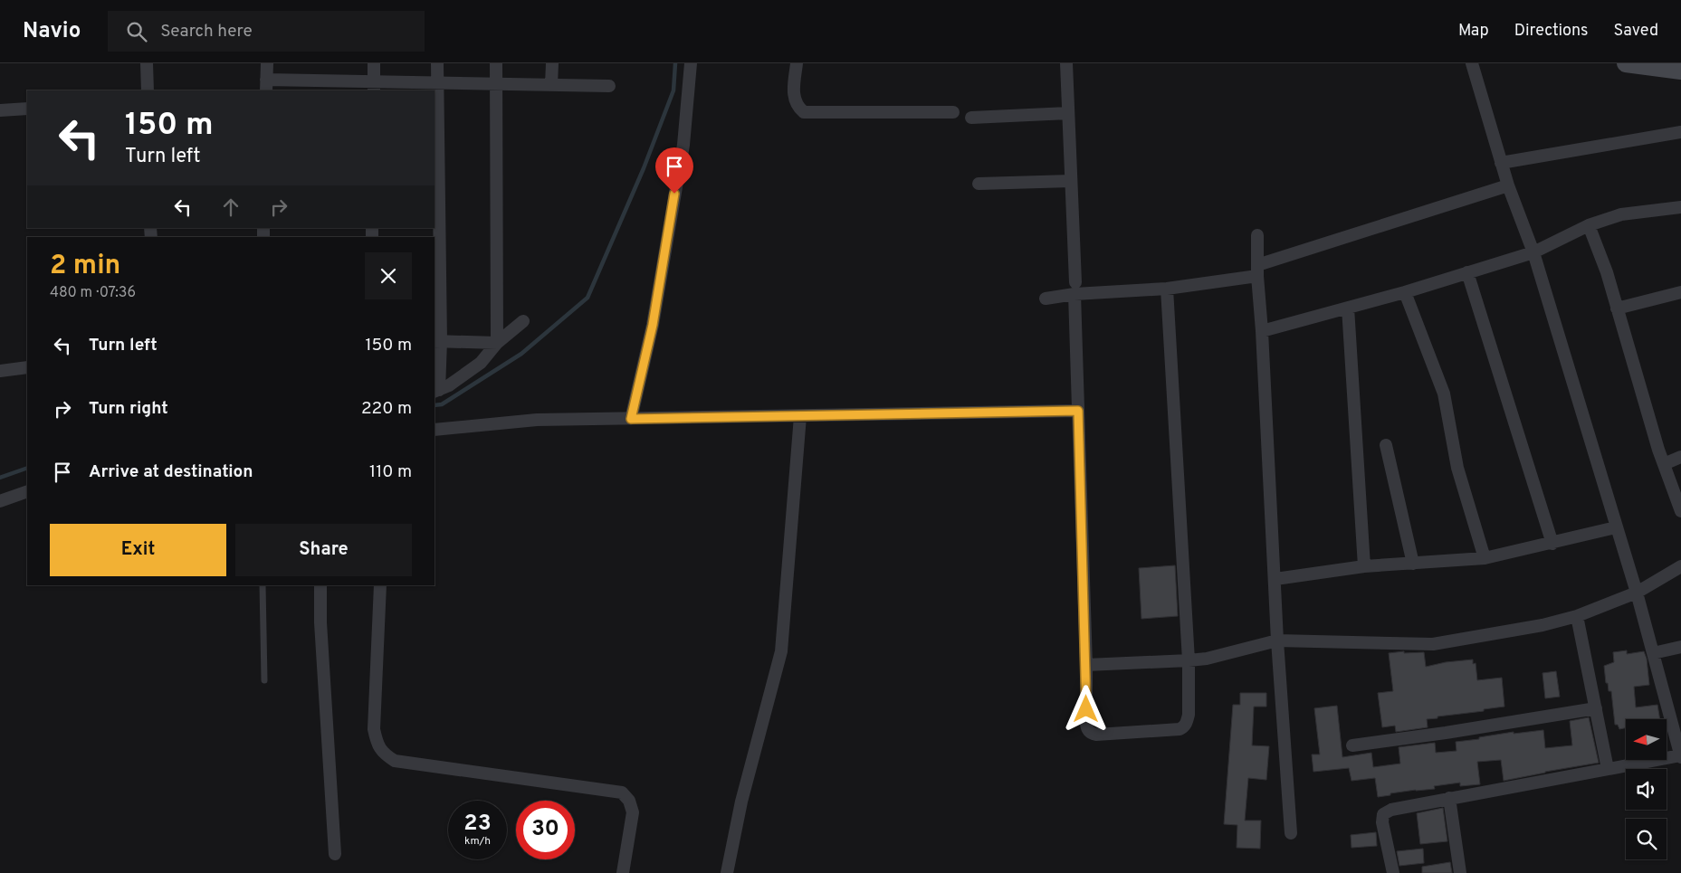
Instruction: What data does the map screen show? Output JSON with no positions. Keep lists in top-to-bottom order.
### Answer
{
  "north": "left",
  "page": {
    "header": "Navio",
    "search": "Search here",
    "nav": ["Map", "Directions", "Saved"],
    "turn": ["150 m", "Turn left"],
    "heading": ["2 min", "480 m · 07:36"],
    "list": [
      {
        "name": "Turn left",
        "value": "150 m"
      },
      {
        "name": "Turn right",
        "value": "220 m"
      },
      {
        "name": "Arrive at destination",
        "value": "110 m"
      }
    ],
    "buttons": ["Exit", "Share"],
    "speed": "23 km/h",
    "limit": "30"
  }
}
